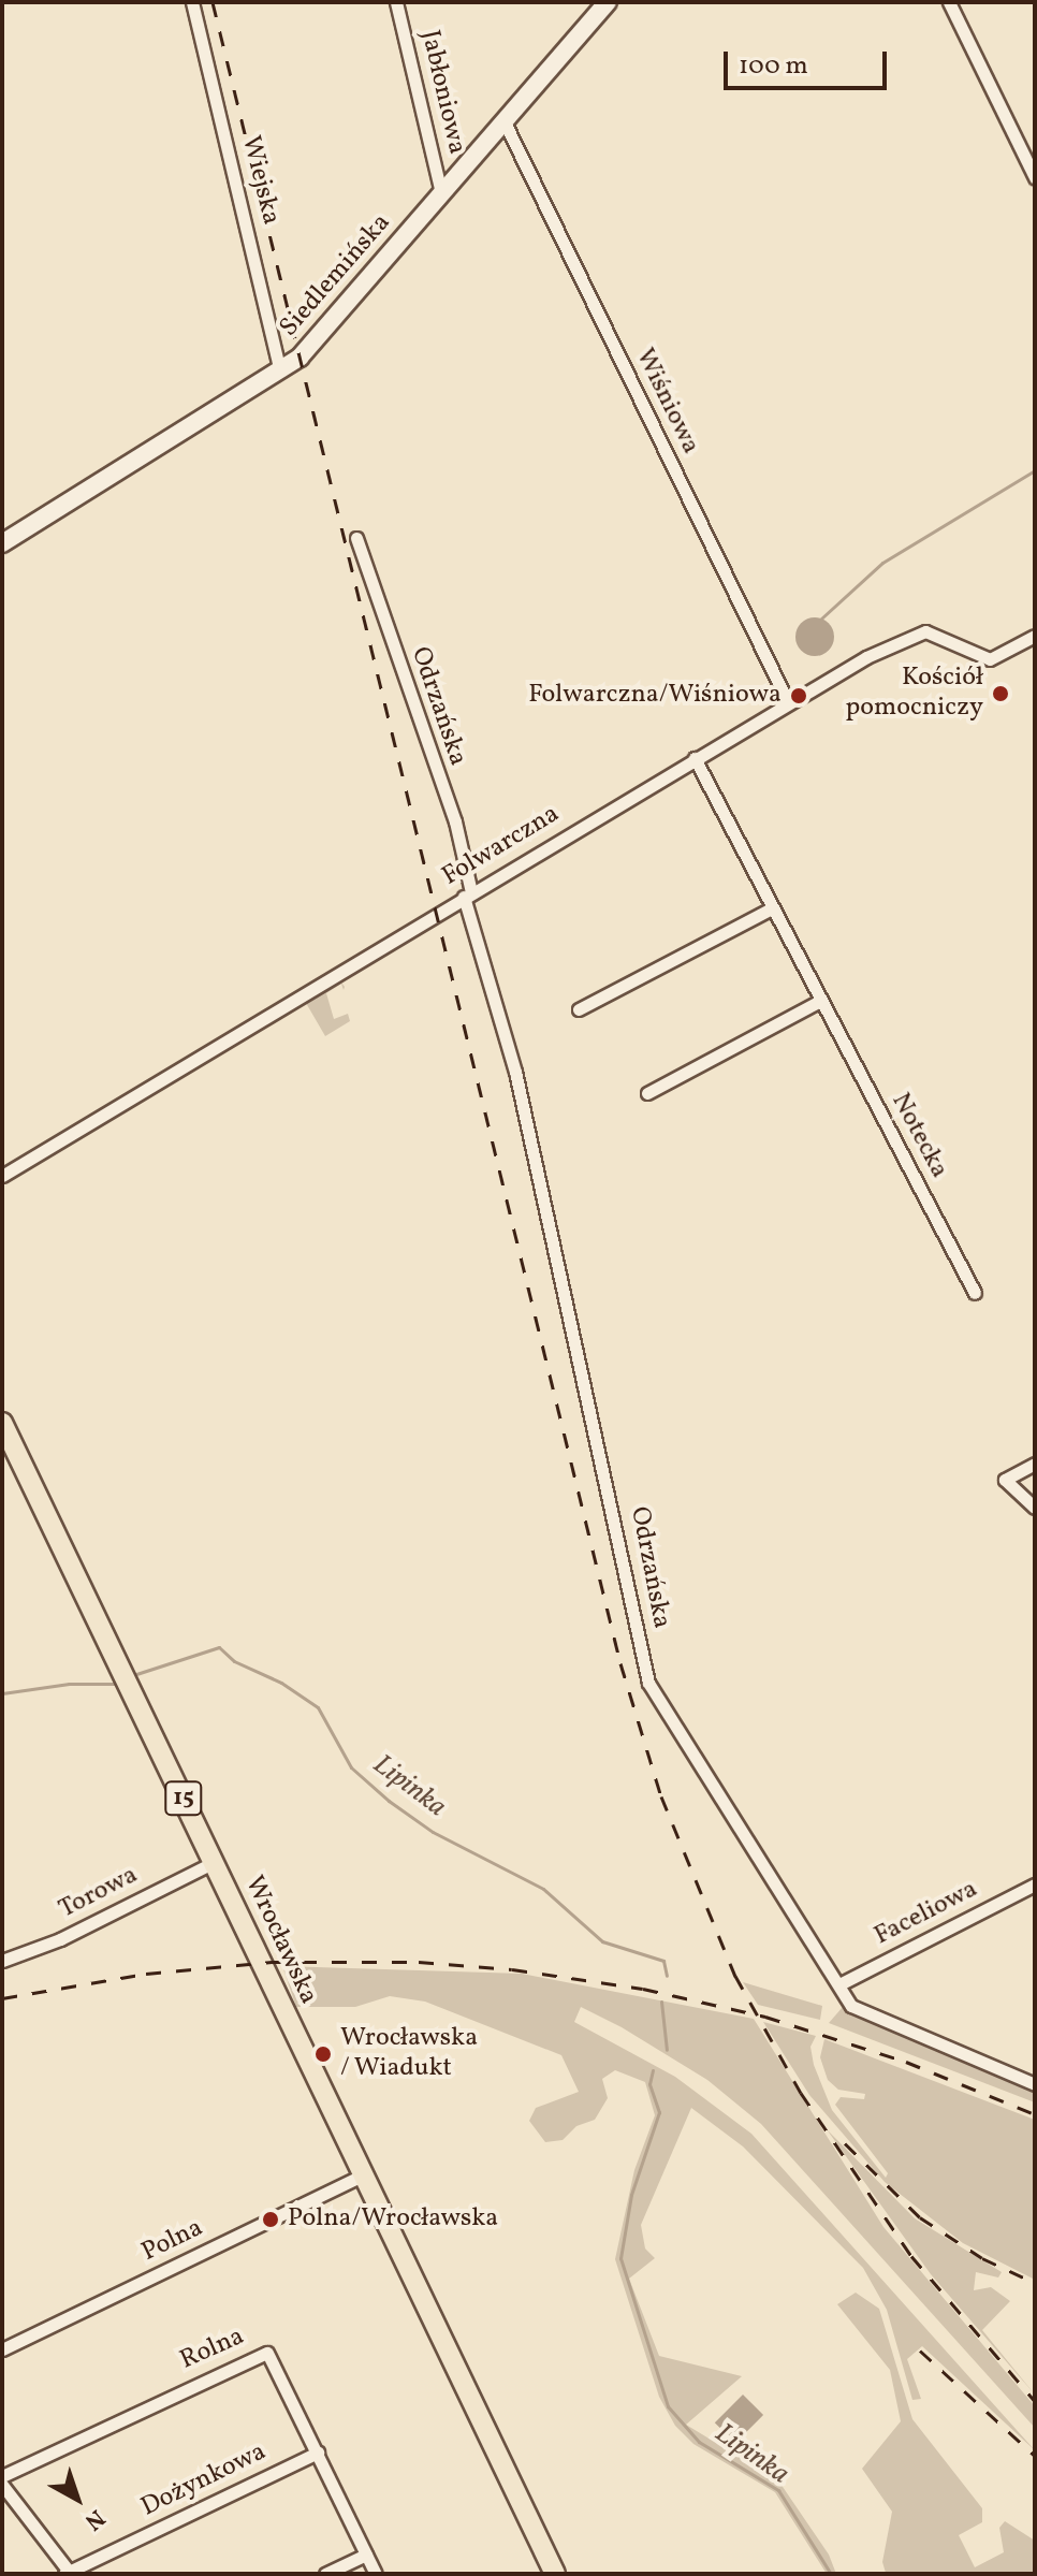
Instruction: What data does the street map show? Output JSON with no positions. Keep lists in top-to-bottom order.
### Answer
{
  "streets": {
    "main road": ["15", "Wrocławska"],
    "street": [
      "Jabłoniowa",
      "Wiejska",
      "Siedlemińska",
      "Wiśniowa",
      "Odrzańska",
      "Folwarczna",
      "Notecka",
      "Torowa",
      "Faceliowa",
      "Polna",
      "Rolna",
      "Dożynkowa"
    ]
  },
  "crossings": [
    ["Jabłoniowa", "Siedlemińska"],
    ["Wiejska", "Siedlemińska"],
    ["Siedlemińska", "Wiśniowa"],
    ["Wiśniowa", "Folwarczna"],
    ["Odrzańska", "Folwarczna"],
    ["Odrzańska", "Faceliowa"],
    ["Folwarczna", "Notecka"],
    ["Torowa", "Wrocławska"],
    ["Wrocławska", "Polna"],
    ["Rolna", "Dożynkowa"]
  ],
  "water": ["Lipinka"],
  "places": [
    "Kościół pomocniczy",
    "Folwarczna/Wiśniowa",
    "Wrocławska / Wiadukt",
    "Polna/Wrocławska"
  ],
  "scale_bar": "100 m",
  "north": "bottom right"
}
